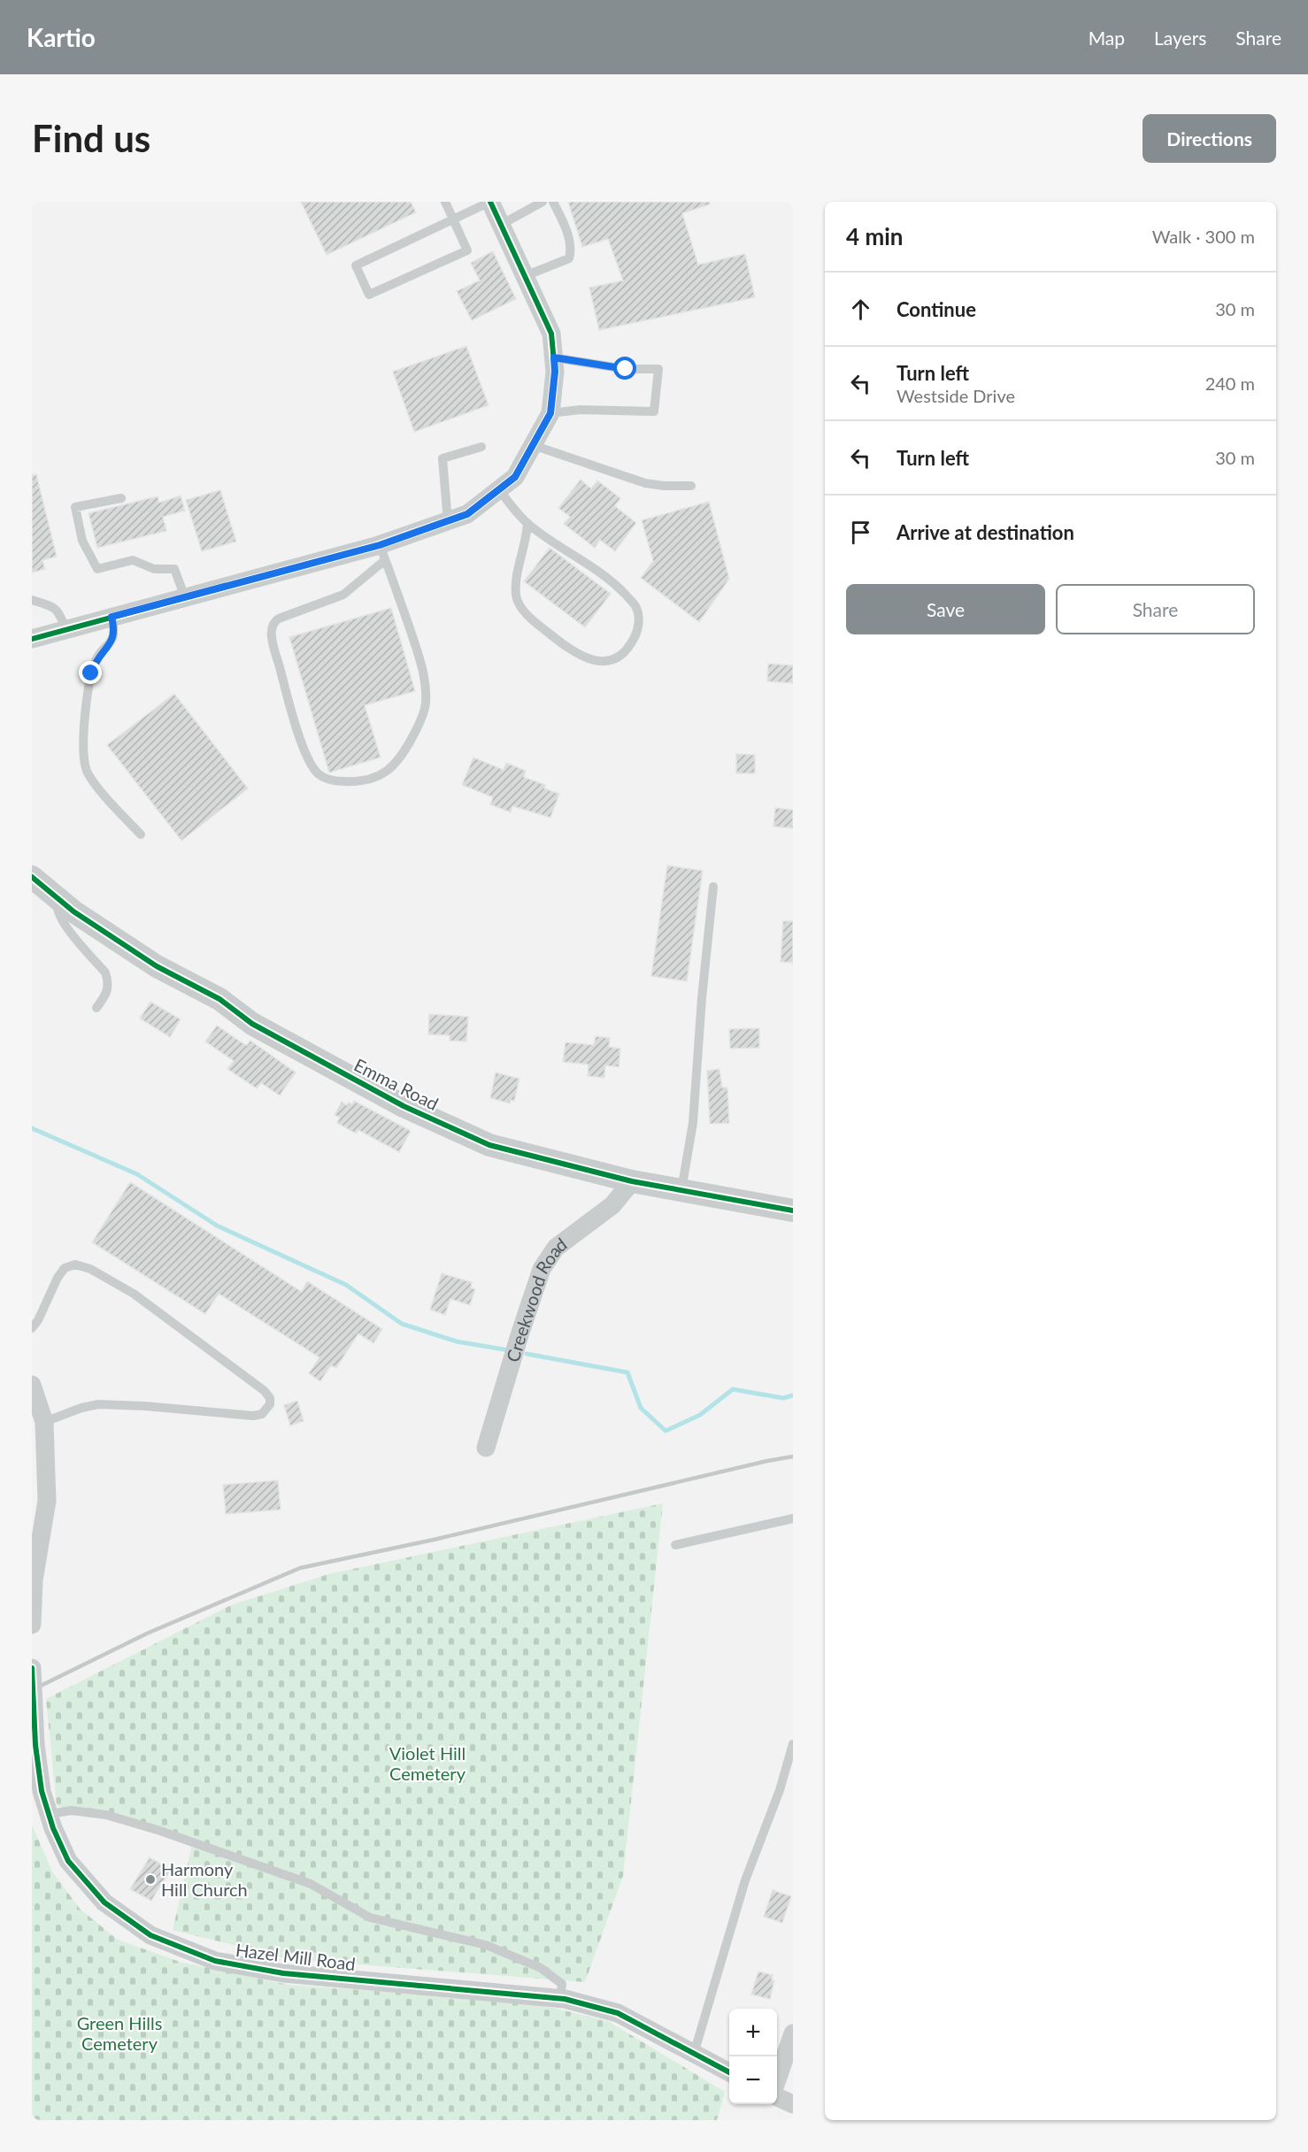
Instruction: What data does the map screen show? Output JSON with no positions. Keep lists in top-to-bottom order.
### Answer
{
  "streets": {
    "street": ["Emma Road", "Creekwood Road", "Hazel Mill Road"]
  },
  "crossings": [
    ["Emma Road", "Creekwood Road"]
  ],
  "parks": ["Violet Hill Cemetery", "Green Hills Cemetery"],
  "places": ["Harmony Hill Church"],
  "page": {
    "header": "Kartio",
    "nav": ["Map", "Layers", "Share"],
    "buttons": [
      "Directions",
      ["Save", "Share"]
    ],
    "title": "Find us",
    "heading": ["4 min", "Walk · 300 m"],
    "list": [
      ["Continue", "30 m"],
      ["Turn left", "Westside Drive", "240 m"],
      ["Turn left", "30 m"],
      "Arrive at destination"
    ],
    "map_buttons": ["+", "−"]
  }
}
